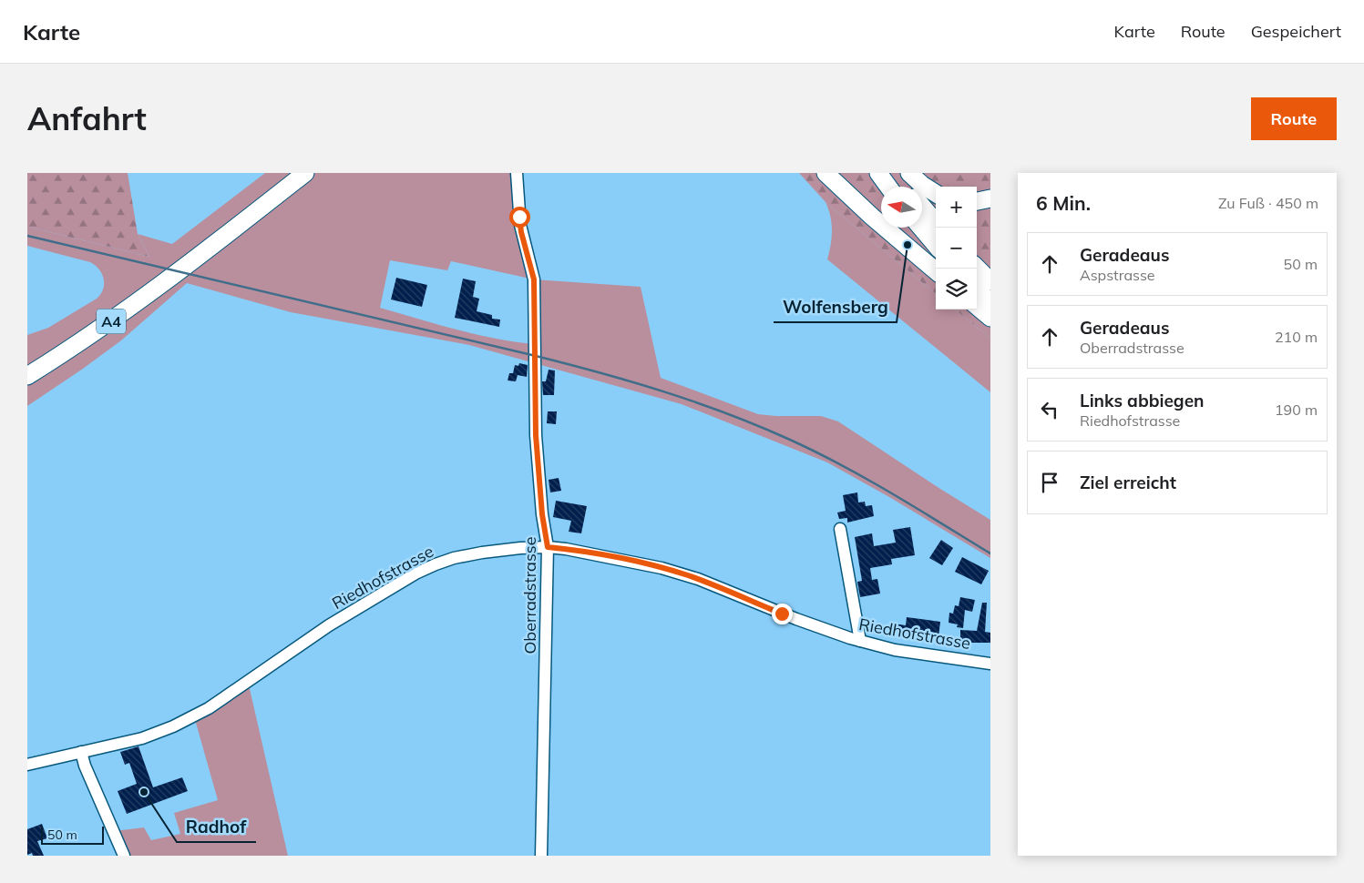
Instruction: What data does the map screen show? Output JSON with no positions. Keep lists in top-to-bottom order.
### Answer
{
  "streets": {
    "highway": ["A4"],
    "street": ["Riedhofstrasse", "Oberradstrasse"]
  },
  "crossings": [
    ["Riedhofstrasse", "Oberradstrasse"]
  ],
  "places": ["Wolfensberg", "Radhof"],
  "scale_bar": "50 m",
  "north": "left",
  "page": {
    "header": "Karte",
    "nav": ["Karte", "Route", "Gespeichert"],
    "buttons": "Route",
    "title": "Anfahrt",
    "heading": ["6 Min.", "Zu Fuß · 450 m"],
    "map_buttons": ["+", "−"],
    "list": [
      ["Geradeaus", "Aspstrasse", "50 m"],
      ["Geradeaus", "Oberradstrasse", "210 m"],
      ["Links abbiegen", "Riedhofstrasse", "190 m"],
      "Ziel erreicht"
    ],
    "scale": "50 m"
  }
}
